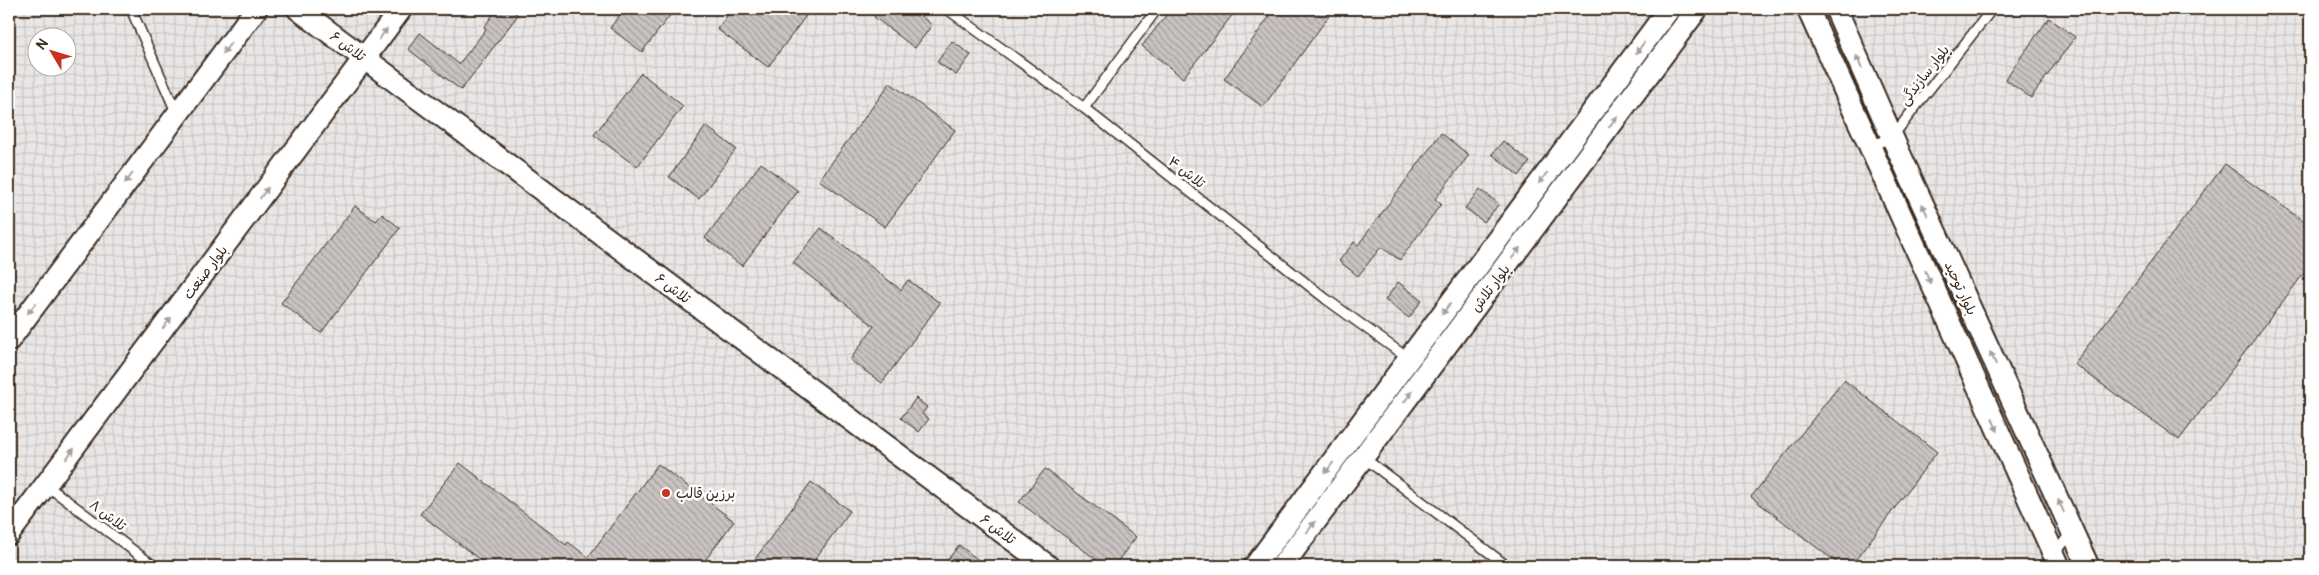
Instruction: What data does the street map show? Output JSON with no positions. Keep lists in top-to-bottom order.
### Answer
{
  "streets": {
    "street": [
      "تلاش ۶",
      "بلوار صنعت",
      "بلوار تلاش",
      "بلوار توحید"
    ],
    "lane": ["بلوار سازندگی", "تلاش ۴", "تلاش ۸"]
  },
  "crossings": [
    ["تلاش ۶", "بلوار صنعت"],
    ["بلوار سازندگی", "بلوار توحید"],
    ["تلاش ۴", "بلوار تلاش"],
    ["بلوار صنعت", "تلاش ۸"]
  ],
  "places": ["برزین قالب"],
  "north": "top left"
}
